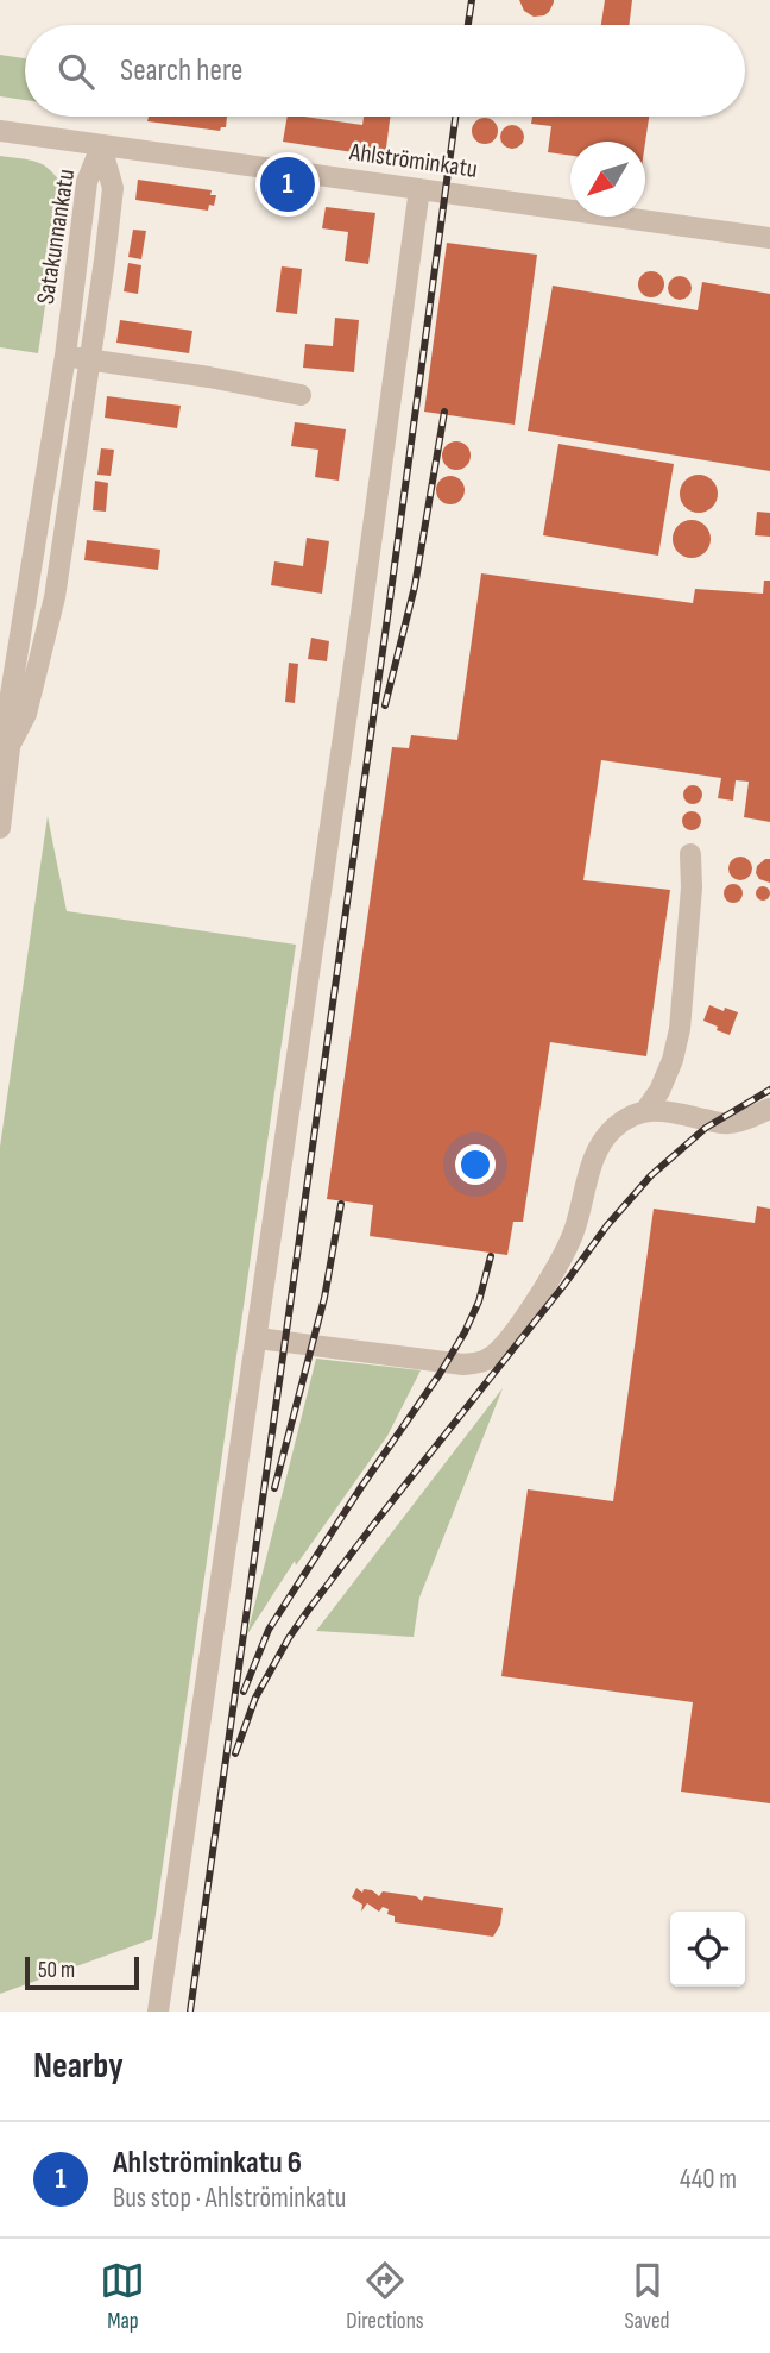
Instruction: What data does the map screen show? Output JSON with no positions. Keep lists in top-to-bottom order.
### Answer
{
  "streets": {
    "street": ["Ahlströminkatu", "Satakunnankatu"]
  },
  "crossings": [
    ["Ahlströminkatu", "Satakunnankatu"]
  ],
  "scale_bar": "50 m",
  "north": "bottom left",
  "page": {
    "search": "Search here",
    "pins": "1",
    "scale": "50 m",
    "heading": "Nearby",
    "list": [
      {
        "mark": "1",
        "name": "Ahlströminkatu 6",
        "note": "Bus stop · Ahlströminkatu",
        "value": "440 m"
      }
    ],
    "nav": ["Map", "Directions", "Saved"]
  }
}
